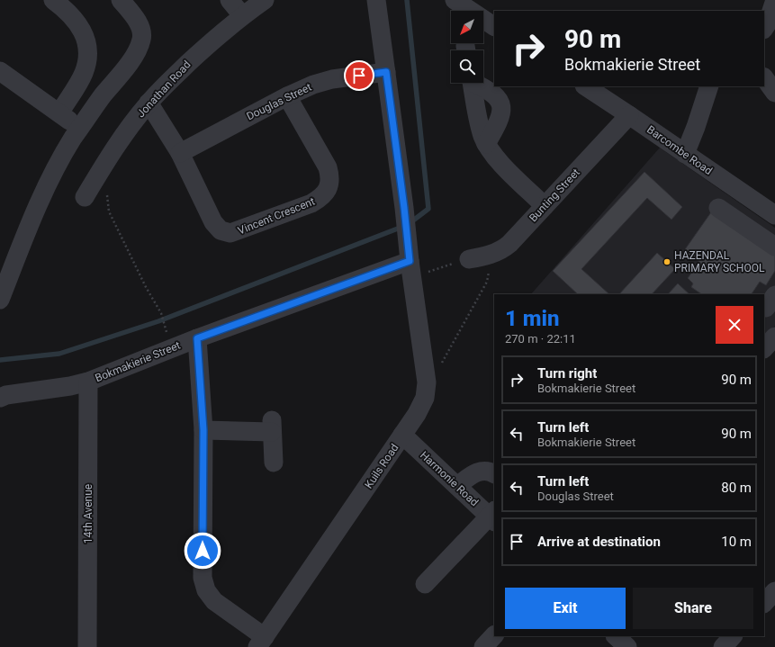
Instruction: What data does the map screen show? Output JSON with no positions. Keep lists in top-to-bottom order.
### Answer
{
  "streets": {
    "street": [
      "Jonathan Road",
      "Douglas Street",
      "Barcombe Road",
      "Bunting Street",
      "Vincent Crescent",
      "Bokmakierie Street",
      "Kuils Road",
      "Harmonie Road",
      "14th Avenue"
    ]
  },
  "crossings": [
    ["Jonathan Road", "Vincent Crescent"],
    ["Douglas Street", "Vincent Crescent"],
    ["Barcombe Road", "Bunting Street"],
    ["Bokmakierie Street", "Kuils Road"],
    ["Bokmakierie Street", "14th Avenue"],
    ["Kuils Road", "Harmonie Road"]
  ],
  "places": ["HAZENDAL PRIMARY SCHOOL"],
  "north": "bottom left",
  "page": {
    "turn": ["90 m", "Bokmakierie Street"],
    "heading": ["1 min", "270 m · 22:11"],
    "list": [
      {
        "name": "Turn right",
        "note": "Bokmakierie Street",
        "value": "90 m"
      },
      {
        "name": "Turn left",
        "note": "Bokmakierie Street",
        "value": "90 m"
      },
      {
        "name": "Turn left",
        "note": "Douglas Street",
        "value": "80 m"
      },
      {
        "name": "Arrive at destination",
        "value": "10 m"
      }
    ],
    "buttons": ["Exit", "Share"]
  }
}
